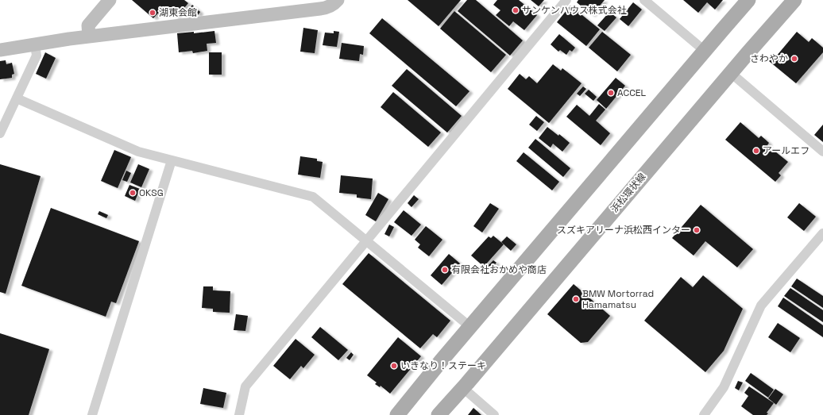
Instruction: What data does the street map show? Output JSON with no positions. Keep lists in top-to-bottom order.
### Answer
{
  "streets": {
    "main road": ["浜松環状線"]
  },
  "places": [
    "サンケンハウス株式会社",
    "湖東会館",
    "さわやか",
    "ACCEL",
    "アールエフ",
    "OKSG",
    "スズキアリーナ浜松西インター",
    "有限会社おかめや商店",
    "BMW Mortorrad Hamamatsu",
    "いきなり！ステーキ"
  ]
}
